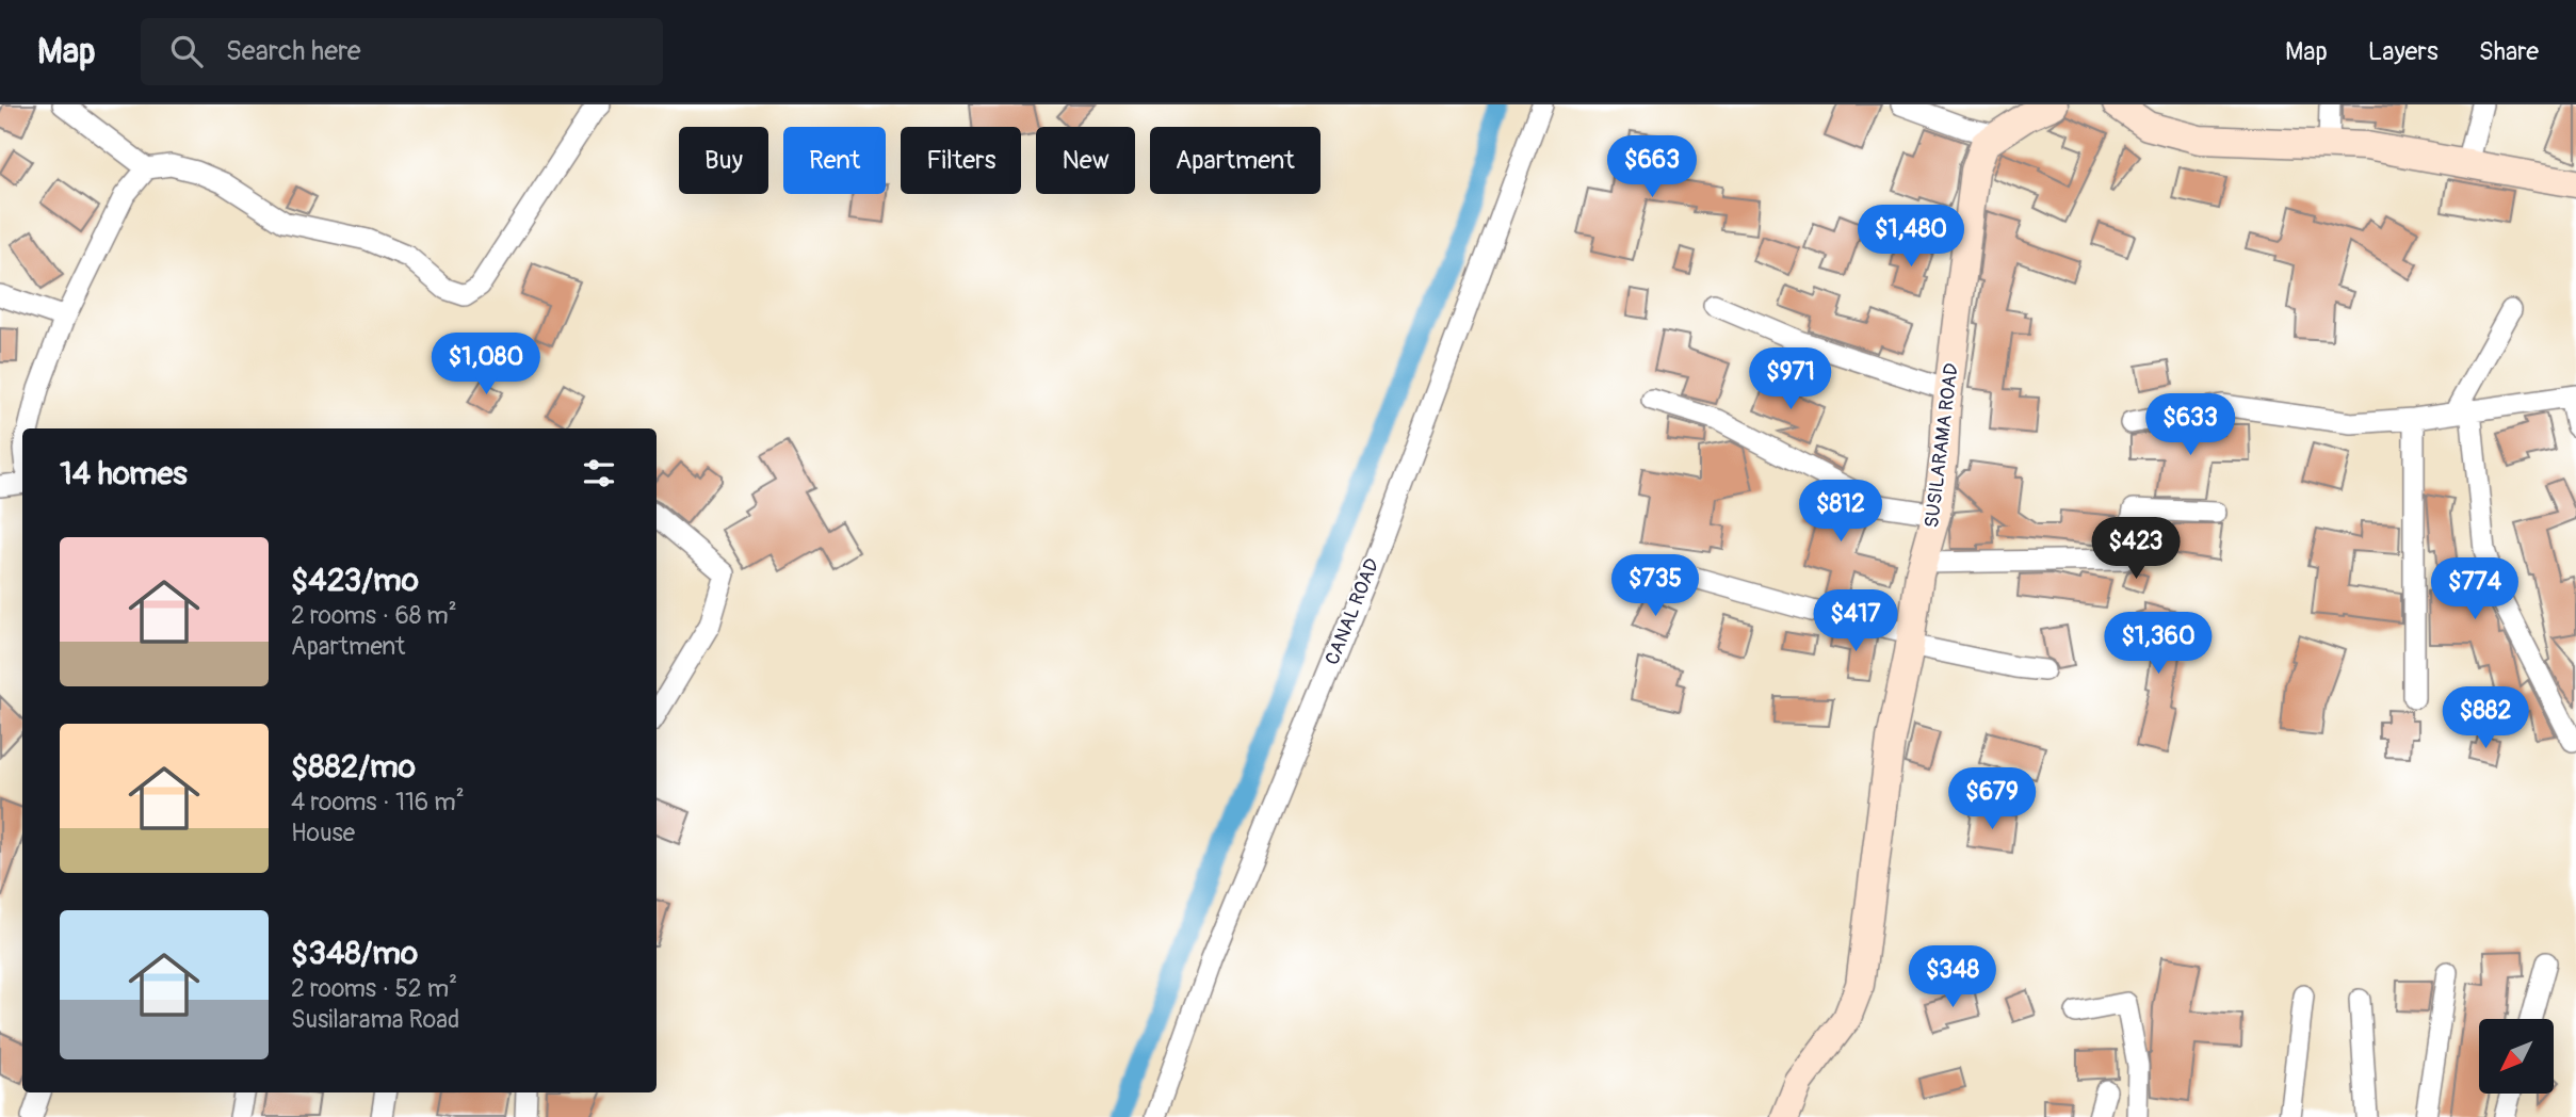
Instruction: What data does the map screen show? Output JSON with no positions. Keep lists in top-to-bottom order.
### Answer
{
  "streets": {
    "street": ["SUSILARAMA ROAD", "CANAL ROAD"]
  },
  "north": "bottom left",
  "page": {
    "header": "Map",
    "search": "Search here",
    "nav": ["Map", "Layers", "Share"],
    "chip": [
      "Buy",
      "Rent",
      "Filters",
      "New",
      "Apartment"
    ],
    "price": [
      "$663",
      "$1,480",
      "$1,080",
      "$971",
      "$633",
      "$812",
      "$423",
      "$735",
      "$774",
      "$417",
      "$1,360",
      "$882",
      "$679",
      "$348"
    ],
    "heading": "14 homes",
    "list": [
      {
        "name": "$423/mo",
        "note": "2 rooms · 68 m² · Apartment"
      },
      {
        "name": "$882/mo",
        "note": "4 rooms · 116 m² · House"
      },
      {
        "name": "$348/mo",
        "note": "2 rooms · 52 m² · Susilarama Road"
      }
    ]
  }
}
